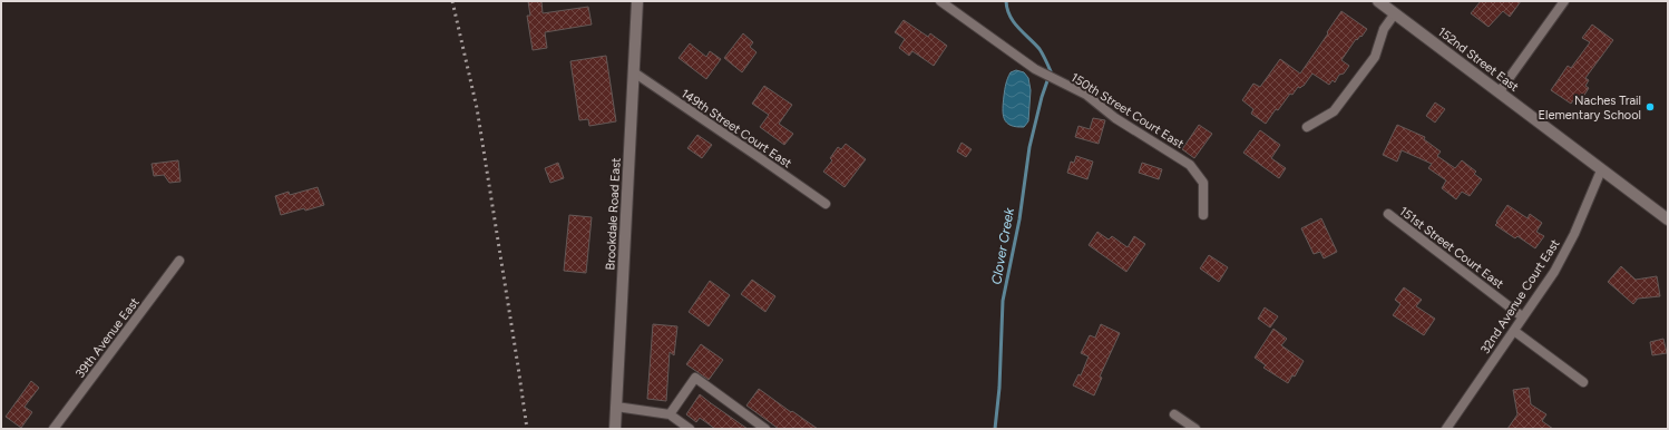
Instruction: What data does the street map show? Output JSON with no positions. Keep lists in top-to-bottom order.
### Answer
{
  "streets": {
    "main road": ["152nd Street East", "Brookdale Road East"],
    "street": [
      "150th Street Court East",
      "149th Street Court East",
      "151st Street Court East",
      "32nd Avenue Court East",
      "39th Avenue East"
    ]
  },
  "crossings": [
    ["152nd Street East", "32nd Avenue Court East"],
    ["149th Street Court East", "Brookdale Road East"],
    ["151st Street Court East", "32nd Avenue Court East"]
  ],
  "water": ["Clover Creek"],
  "places": ["Naches Trail Elementary School"]
}
